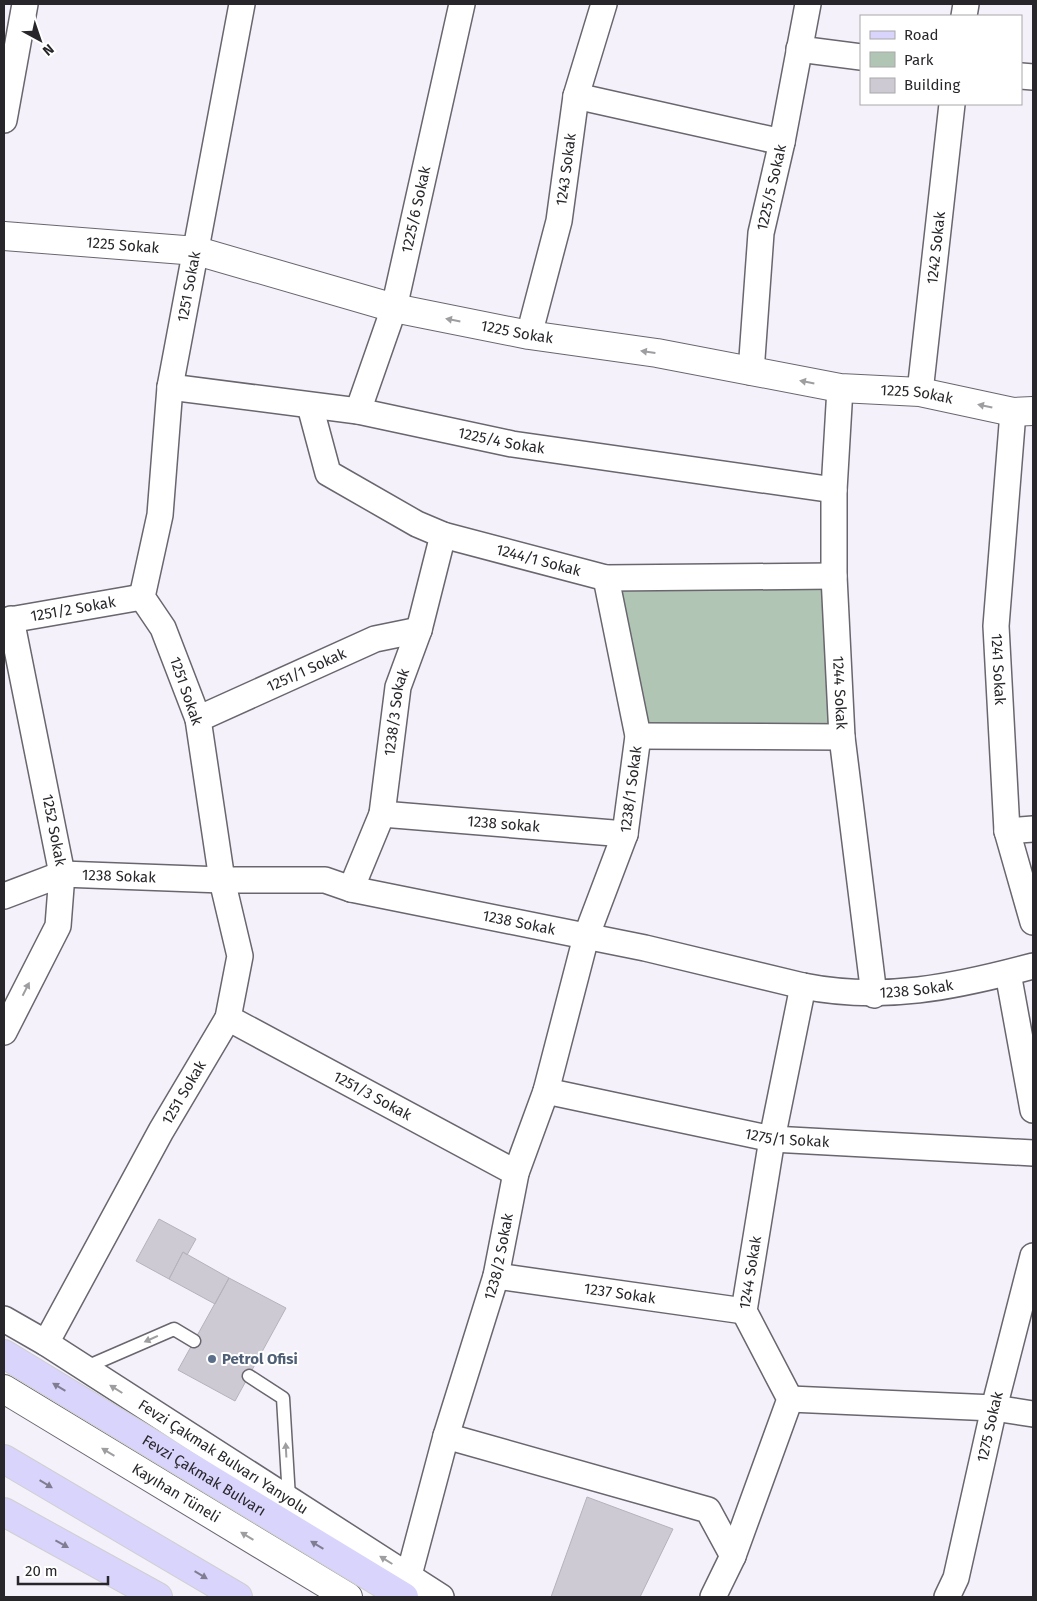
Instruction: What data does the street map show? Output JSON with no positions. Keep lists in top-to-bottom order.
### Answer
{
  "streets": {
    "main road": ["Fevzi Çakmak Bulvarı"],
    "street": [
      "1243 Sokak",
      "1225/5 Sokak",
      "1225/6 Sokak",
      "1225 Sokak",
      "1242 Sokak",
      "1251 Sokak",
      "1225/4 Sokak",
      "1244/1 Sokak",
      "1251/2 Sokak",
      "1241 Sokak",
      "1251/1 Sokak",
      "1244 Sokak",
      "1238/3 Sokak",
      "1238/1 Sokak",
      "1238 sokak",
      "1252 Sokak",
      "1238 Sokak",
      "1251/3 Sokak",
      "1275/1 Sokak",
      "1238/2 Sokak",
      "1237 Sokak",
      "1275 Sokak",
      "Fevzi Çakmak Bulvarı Yanyolu",
      "Kayıhan Tüneli"
    ]
  },
  "crossings": [
    ["1243 Sokak", "1225 Sokak"],
    ["1225/5 Sokak", "1225 Sokak"],
    ["1225/6 Sokak", "1225 Sokak"],
    ["1225/6 Sokak", "1225/4 Sokak"],
    ["1225 Sokak", "1242 Sokak"],
    ["1225 Sokak", "1251 Sokak"],
    ["1225 Sokak", "1241 Sokak"],
    ["1225 Sokak", "1244 Sokak"],
    ["1251 Sokak", "1225/4 Sokak"],
    ["1251 Sokak", "1251/2 Sokak"],
    ["1251 Sokak", "1251/1 Sokak"],
    ["1251 Sokak", "1238 Sokak"],
    ["1251 Sokak", "1251/3 Sokak"],
    ["1251 Sokak", "Fevzi Çakmak Bulvarı Yanyolu"],
    ["1225/4 Sokak", "1244/1 Sokak"],
    ["1225/4 Sokak", "1244 Sokak"],
    ["1244/1 Sokak", "1244 Sokak"],
    ["1244/1 Sokak", "1238/3 Sokak"],
    ["1244/1 Sokak", "1238/1 Sokak"],
    ["1251/2 Sokak", "1252 Sokak"],
    ["1251/1 Sokak", "1238/3 Sokak"],
    ["1244 Sokak", "1238 Sokak"],
    ["1244 Sokak", "1275/1 Sokak"],
    ["1244 Sokak", "1237 Sokak"],
    ["1238/3 Sokak", "1238 sokak"],
    ["1238/3 Sokak", "1238 Sokak"],
    ["1238/1 Sokak", "1238 sokak"],
    ["1238/1 Sokak", "1238 Sokak"],
    ["1238/1 Sokak", "1238/2 Sokak"],
    ["1252 Sokak", "1238 Sokak"],
    ["1238 Sokak", "1238/2 Sokak"],
    ["1251/3 Sokak", "1238/2 Sokak"],
    ["1275/1 Sokak", "1238/2 Sokak"],
    ["1238/2 Sokak", "1237 Sokak"],
    ["1238/2 Sokak", "Fevzi Çakmak Bulvarı Yanyolu"],
    ["1238/2 Sokak", "Fevzi Çakmak Bulvarı"],
    ["Fevzi Çakmak Bulvarı Yanyolu", "Fevzi Çakmak Bulvarı"]
  ],
  "one_way": ["1252 Sokak", "Fevzi Çakmak Bulvarı Yanyolu", "Kayıhan Tüneli"],
  "places": ["Petrol Ofisi"],
  "legend": ["Road", "Park", "Building"],
  "scale_bar": "20 m",
  "north": "bottom right"
}
